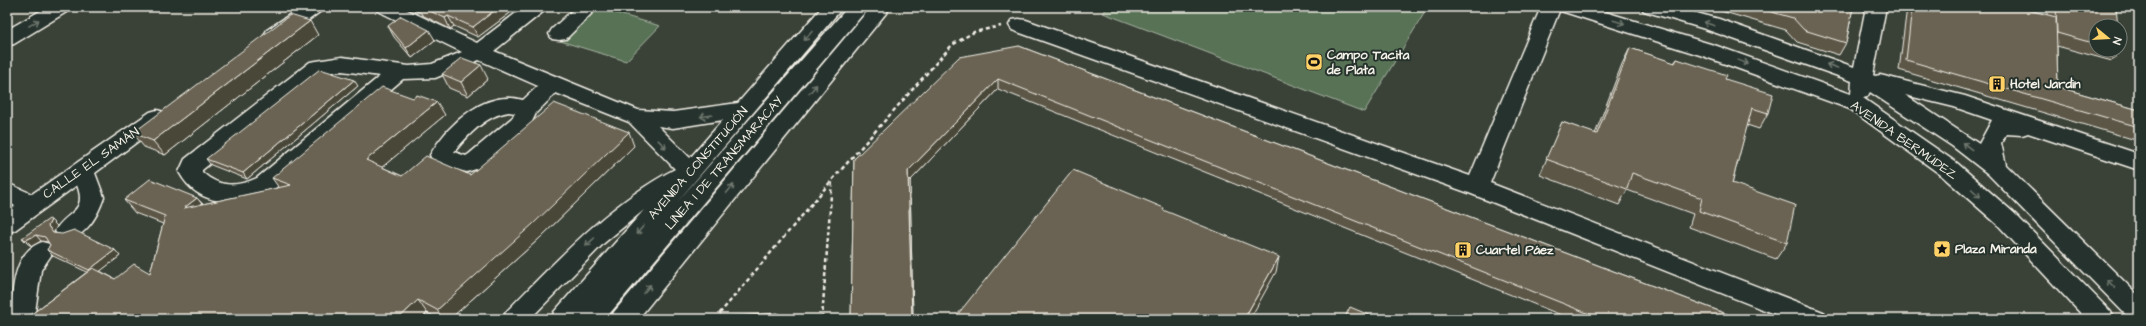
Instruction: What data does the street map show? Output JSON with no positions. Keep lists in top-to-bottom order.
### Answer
{
  "streets": {
    "street": [
      "AVENIDA BERMÚDEZ",
      "CALLE EL SAMÁN",
      "AVENIDA CONSTITUCIÓN",
      "LÍNEA 1 DE TRANSMARACAY"
    ]
  },
  "places": {
    "sports": ["Campo Tacita de Plata"],
    "building": ["Hotel Jardin", "Cuartel Páez"],
    "place": ["Plaza Miranda"]
  },
  "north": "right"
}
